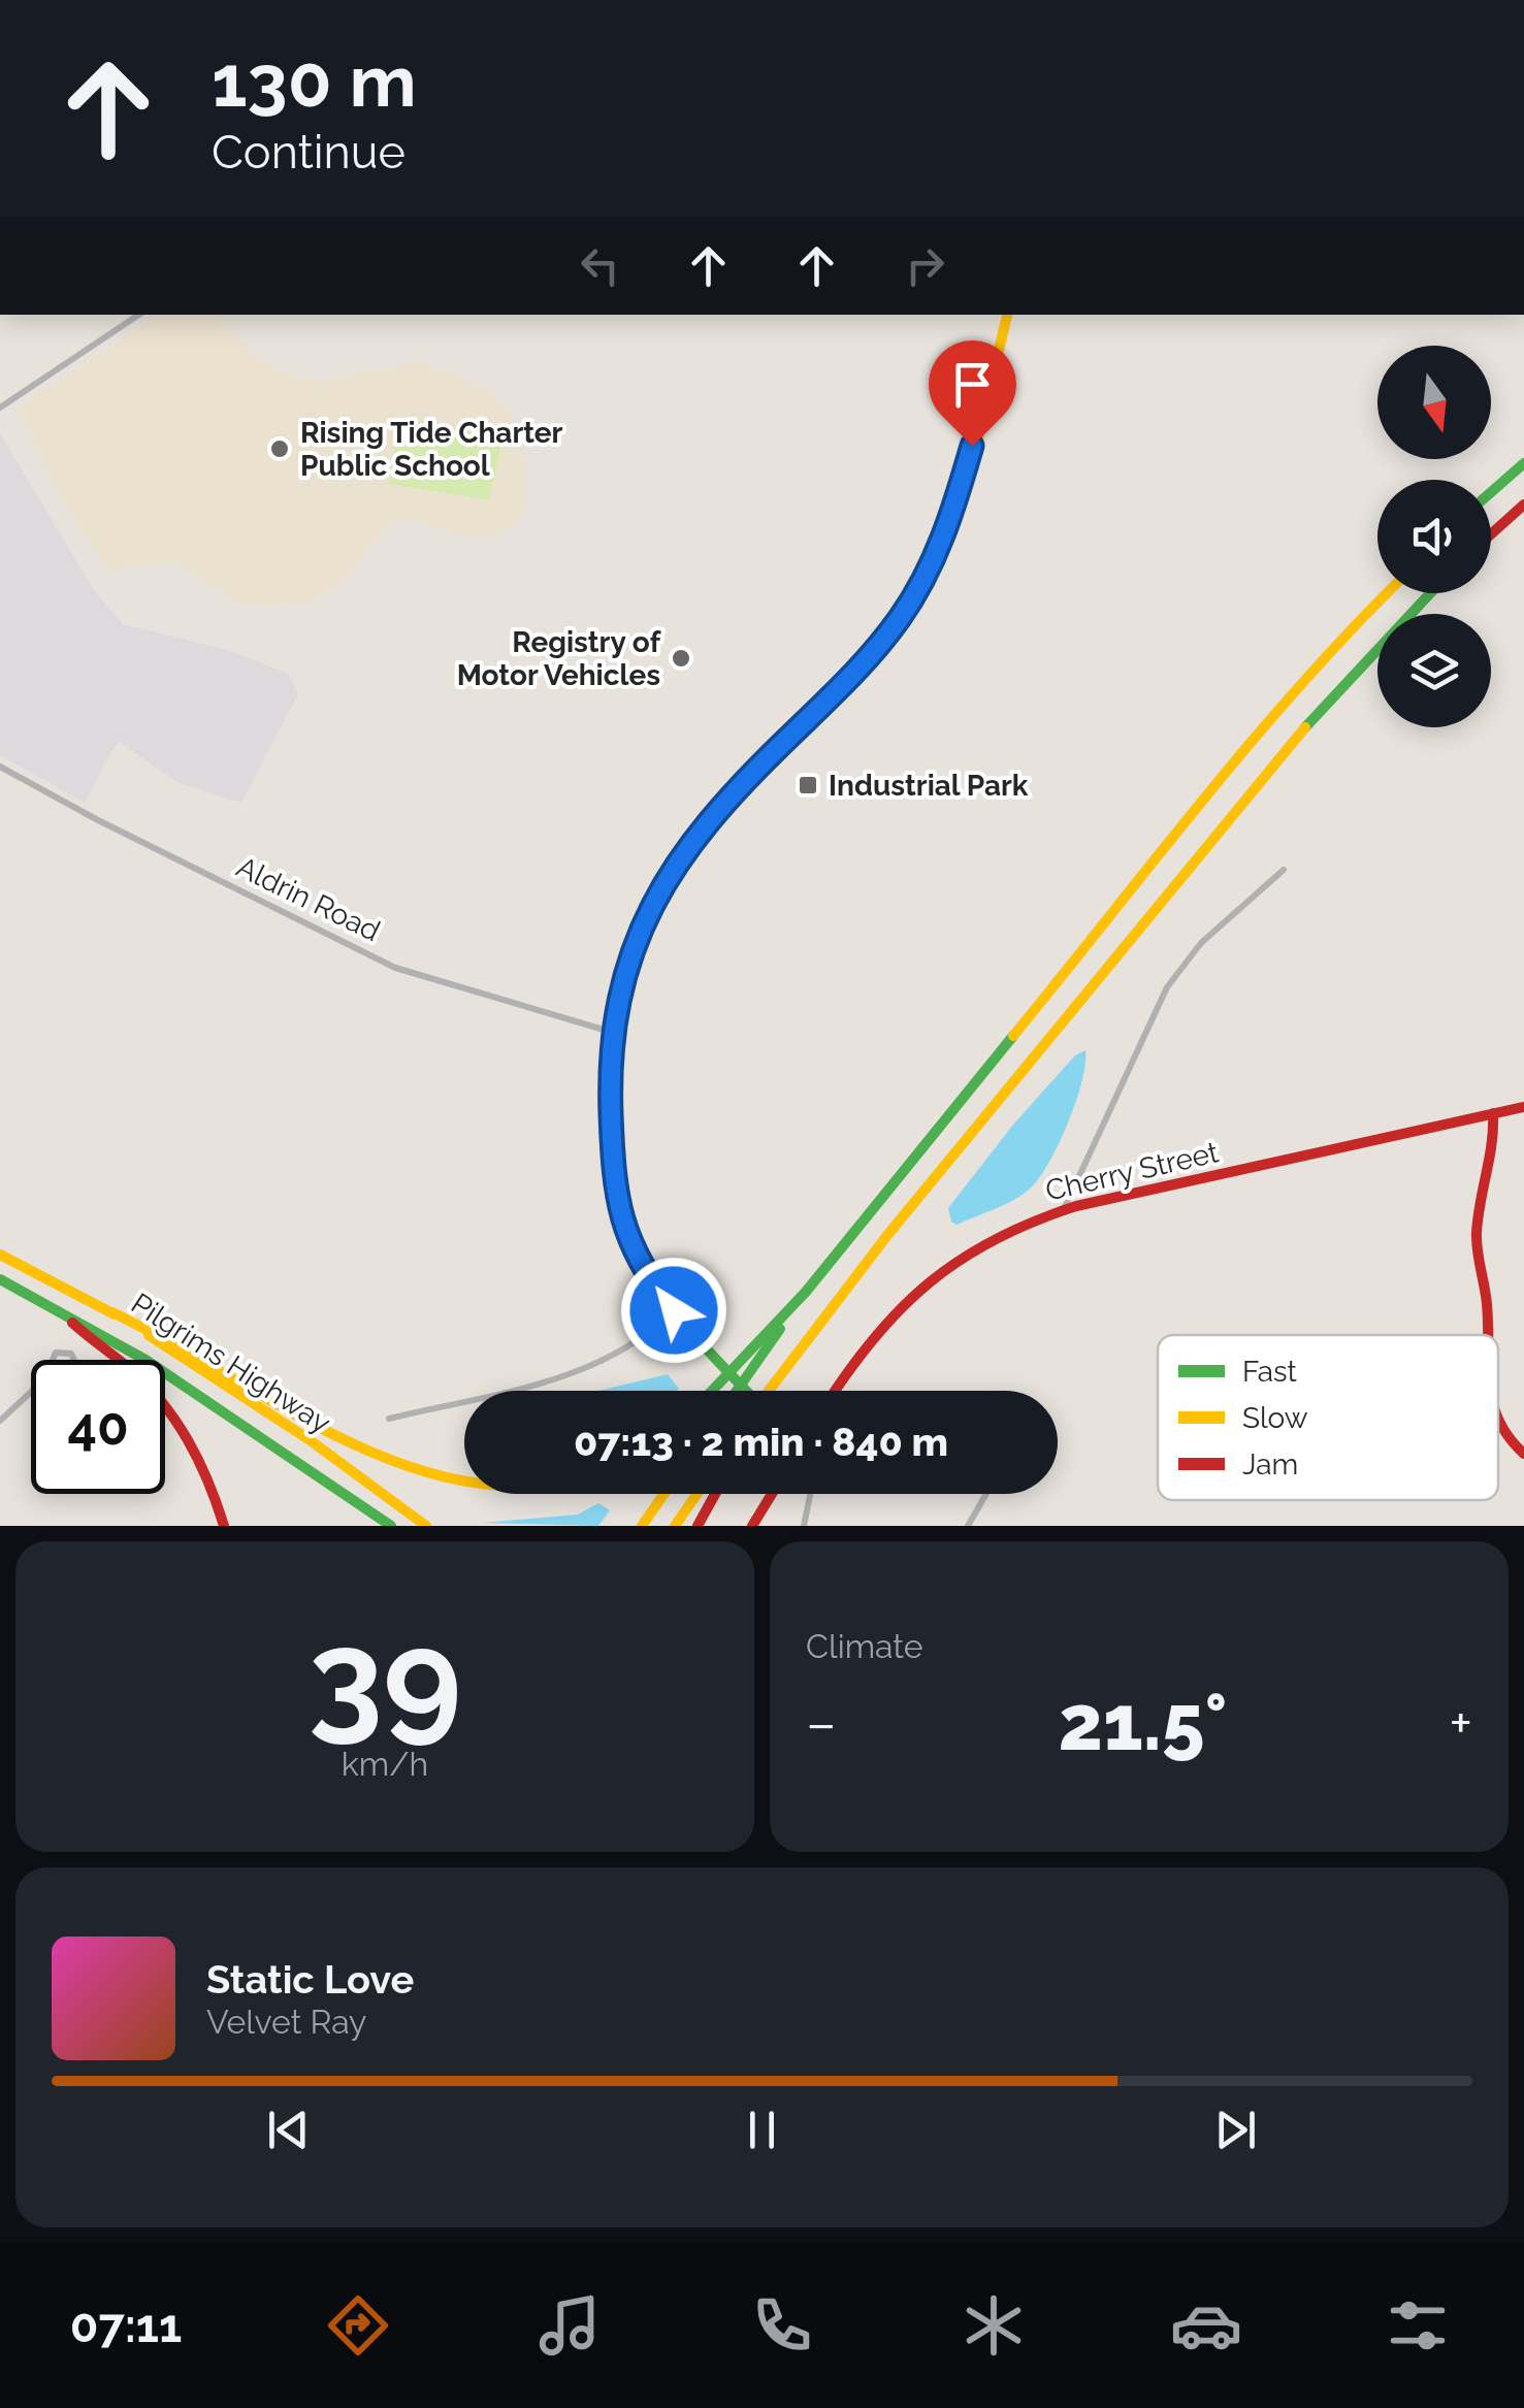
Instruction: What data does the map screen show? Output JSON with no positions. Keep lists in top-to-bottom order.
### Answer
{
  "streets": {
    "main road": ["Cherry Street", "Pilgrims Highway"],
    "street": ["Aldrin Road"]
  },
  "places": {
    "other": ["Rising Tide Charter Public School", "Registry of Motor Vehicles"],
    "transit": ["Industrial Park"]
  },
  "legend": ["Fast", "Slow", "Jam"],
  "north": "bottom",
  "page": {
    "turn": ["130 m", "Continue"],
    "limit": "40",
    "trip": "07:13 · 2 min · 840 m",
    "tile": [
      ["39", "km/h"],
      "Climate"
    ],
    "heat": ["−", "21.5°", "+"],
    "song": ["Static Love", "Velvet Ray"],
    "tabs": "07:11"
  }
}
